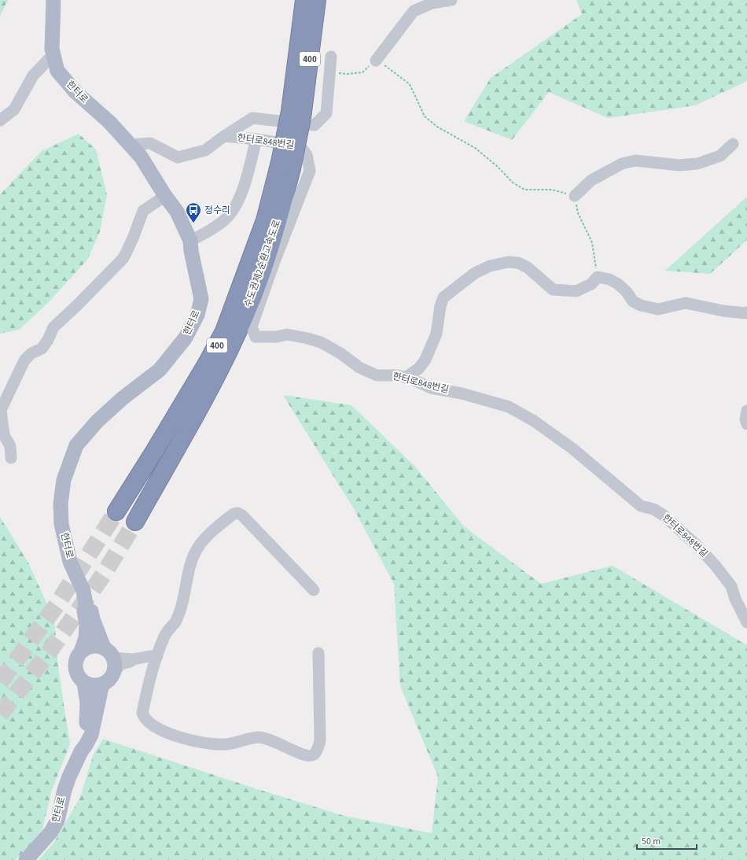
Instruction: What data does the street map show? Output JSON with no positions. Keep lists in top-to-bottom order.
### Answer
{
  "streets": {
    "highway": ["400", "수도권제2순환고속도로"],
    "main road": ["한터로"],
    "street": ["한터로848번길"]
  },
  "places": {
    "bus stop": ["정수리"]
  },
  "scale_bar": "50 m"
}
